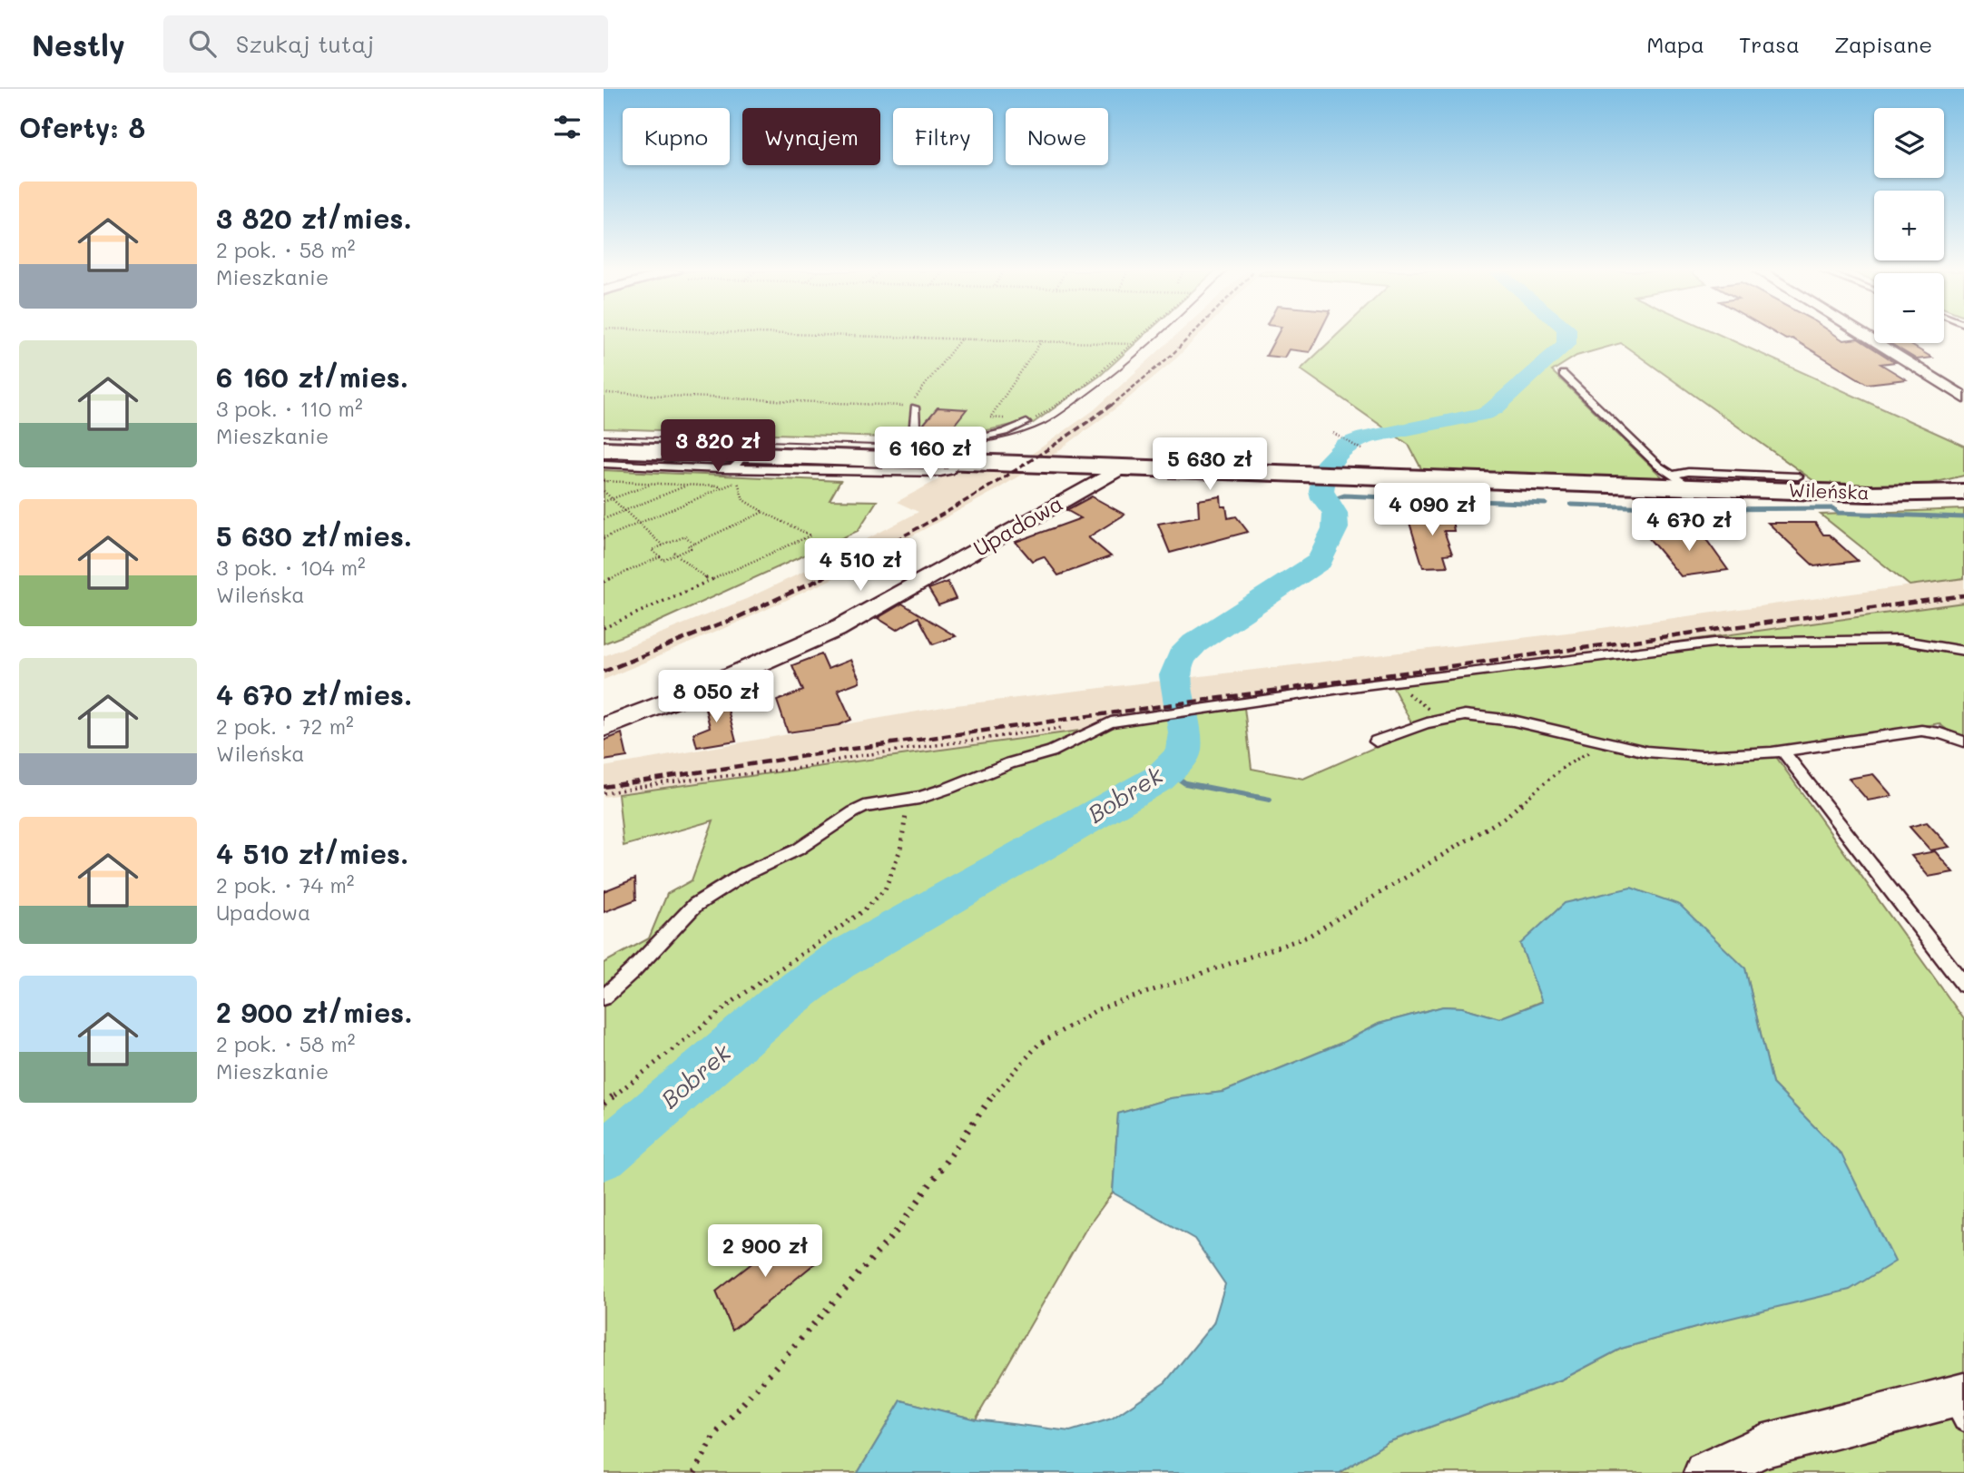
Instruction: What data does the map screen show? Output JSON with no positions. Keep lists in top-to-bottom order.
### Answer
{
  "streets": {
    "street": ["Wileńska", "Upadowa"]
  },
  "crossings": [
    ["Wileńska", "Upadowa"]
  ],
  "water": ["Bobrek"],
  "page": {
    "header": "Nestly",
    "search": "Szukaj tutaj",
    "nav": ["Mapa", "Trasa", "Zapisane"],
    "heading": "Oferty: 8",
    "map_buttons": ["+", "−"],
    "chip": [
      "Kupno",
      "Wynajem",
      "Filtry",
      "Nowe"
    ],
    "list": [
      {
        "name": "3 820 zł/mies.",
        "note": "2 pok. · 58 m² · Mieszkanie"
      },
      {
        "name": "6 160 zł/mies.",
        "note": "3 pok. · 110 m² · Mieszkanie"
      },
      {
        "name": "5 630 zł/mies.",
        "note": "3 pok. · 104 m² · Wileńska"
      },
      {
        "name": "4 670 zł/mies.",
        "note": "2 pok. · 72 m² · Wileńska"
      },
      {
        "name": "4 510 zł/mies.",
        "note": "2 pok. · 74 m² · Upadowa"
      },
      {
        "name": "2 900 zł/mies.",
        "note": "2 pok. · 58 m² · Mieszkanie"
      }
    ],
    "price": [
      "3 820 zł",
      "6 160 zł",
      "5 630 zł",
      "4 090 zł",
      "4 670 zł",
      "4 510 zł",
      "8 050 zł",
      "2 900 zł"
    ]
  }
}
